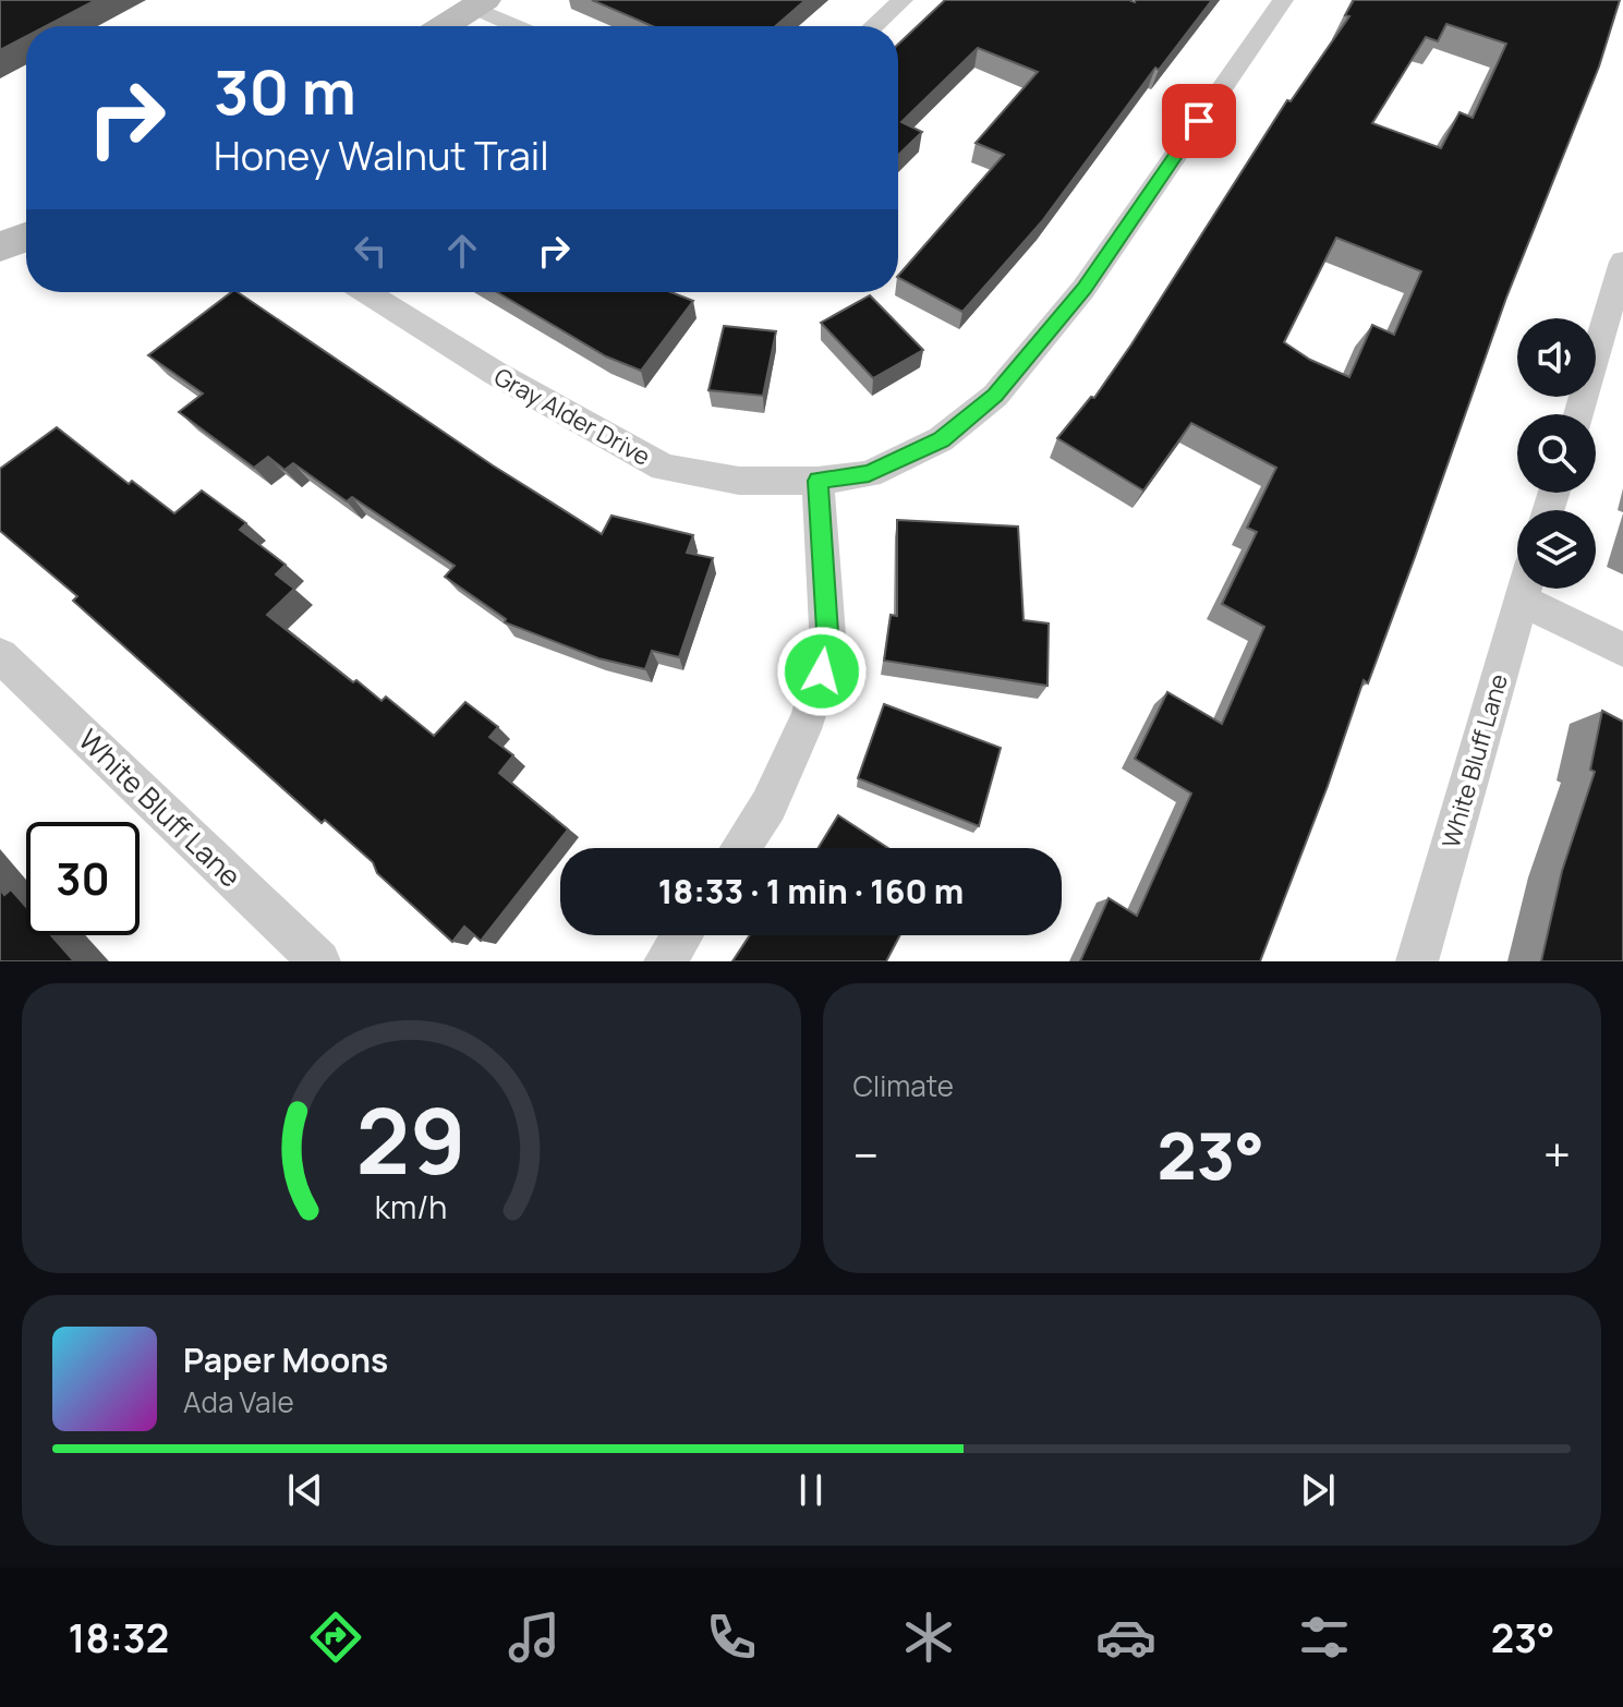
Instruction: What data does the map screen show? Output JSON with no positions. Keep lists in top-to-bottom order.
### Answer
{
  "streets": {
    "street": ["Gray Alder Drive", "White Bluff Lane"]
  },
  "page": {
    "turn": ["30 m", "Honey Walnut Trail"],
    "limit": "30",
    "trip": "18:33 · 1 min · 160 m",
    "tile": "Climate",
    "heat": ["−", "23°", "+"],
    "song": ["Paper Moons", "Ada Vale"],
    "tabs": ["18:32", "23°"],
    "gauge": ["29", "km/h"]
  }
}
